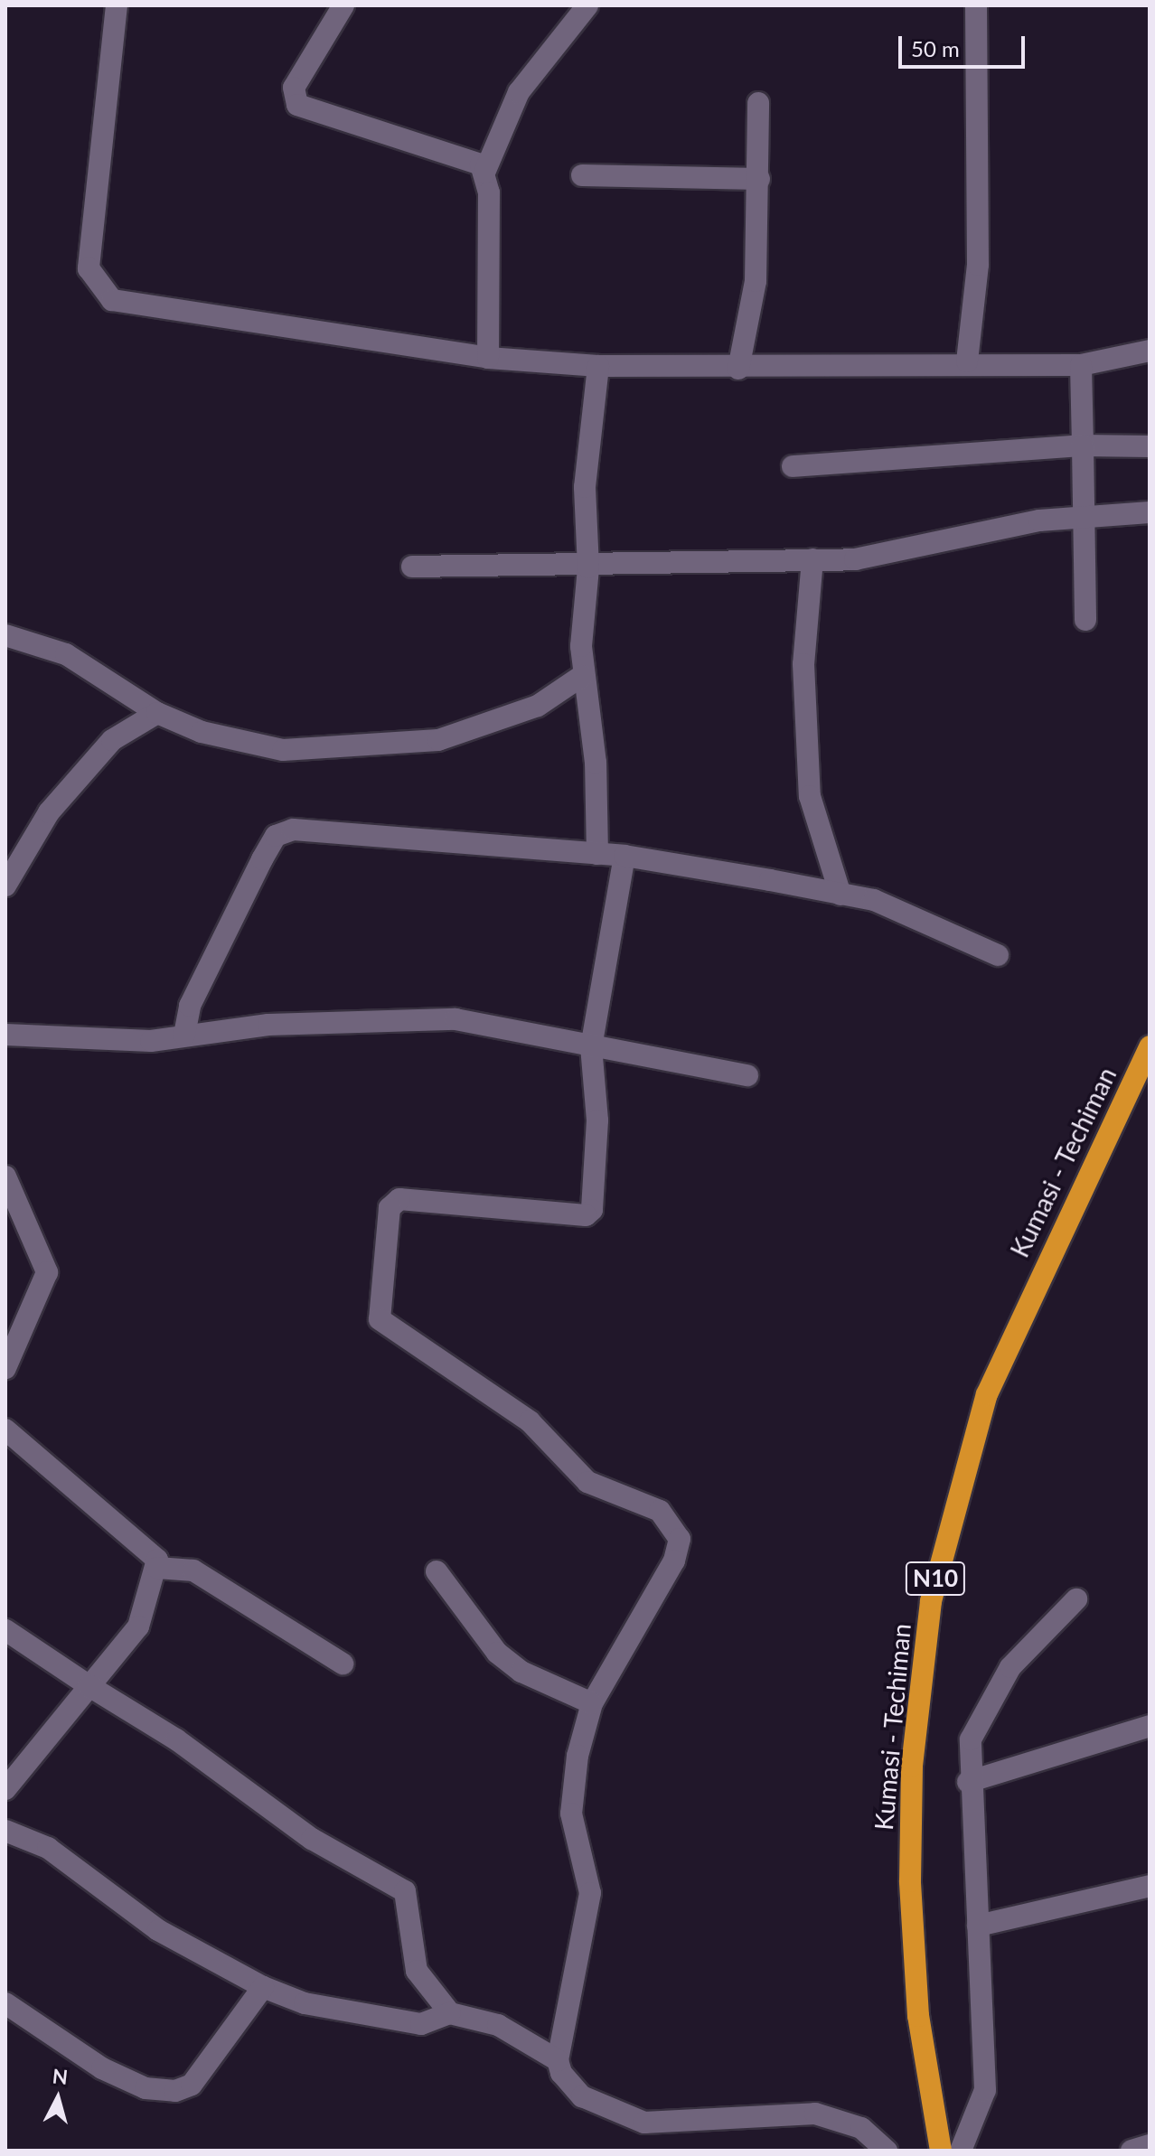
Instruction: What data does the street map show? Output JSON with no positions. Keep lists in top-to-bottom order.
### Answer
{
  "streets": {
    "highway": ["Kumasi - Techiman", "N10"]
  },
  "scale_bar": "50 m",
  "north": "top"
}
